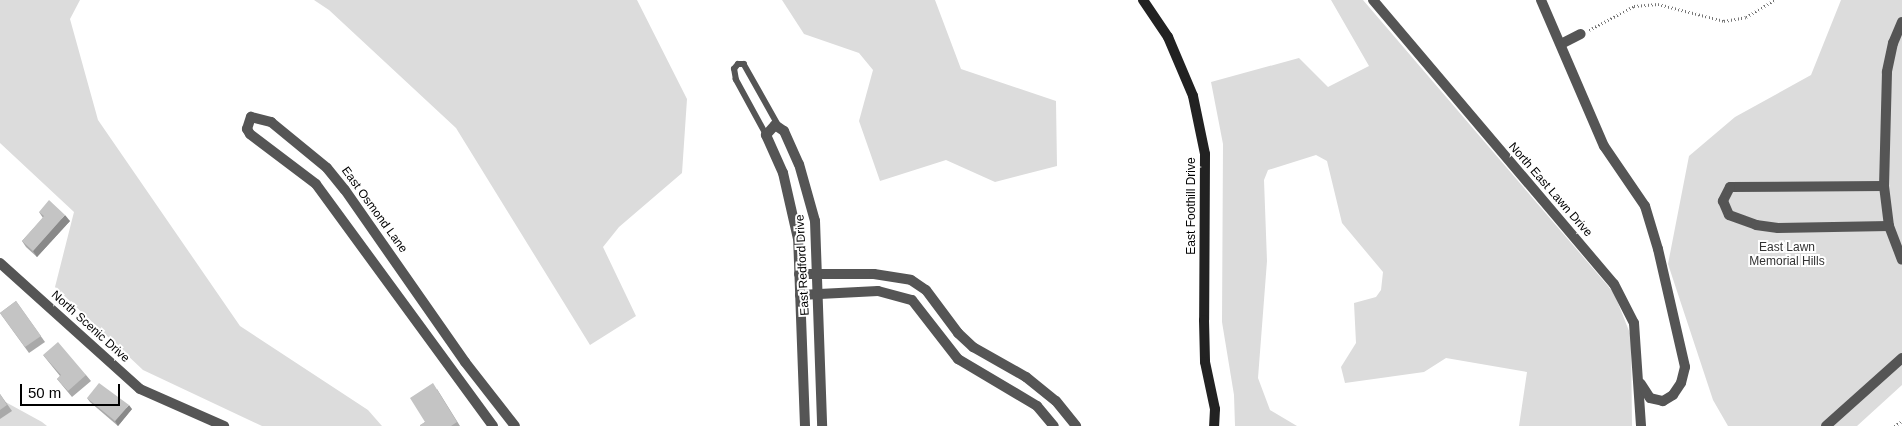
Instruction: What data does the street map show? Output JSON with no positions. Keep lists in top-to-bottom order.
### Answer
{
  "streets": {
    "street": [
      "North East Lawn Drive",
      "East Foothill Drive",
      "East Osmond Lane",
      "East Redford Drive",
      "North Scenic Drive"
    ]
  },
  "parks": ["East Lawn Memorial Hills"],
  "scale_bar": "50 m"
}
